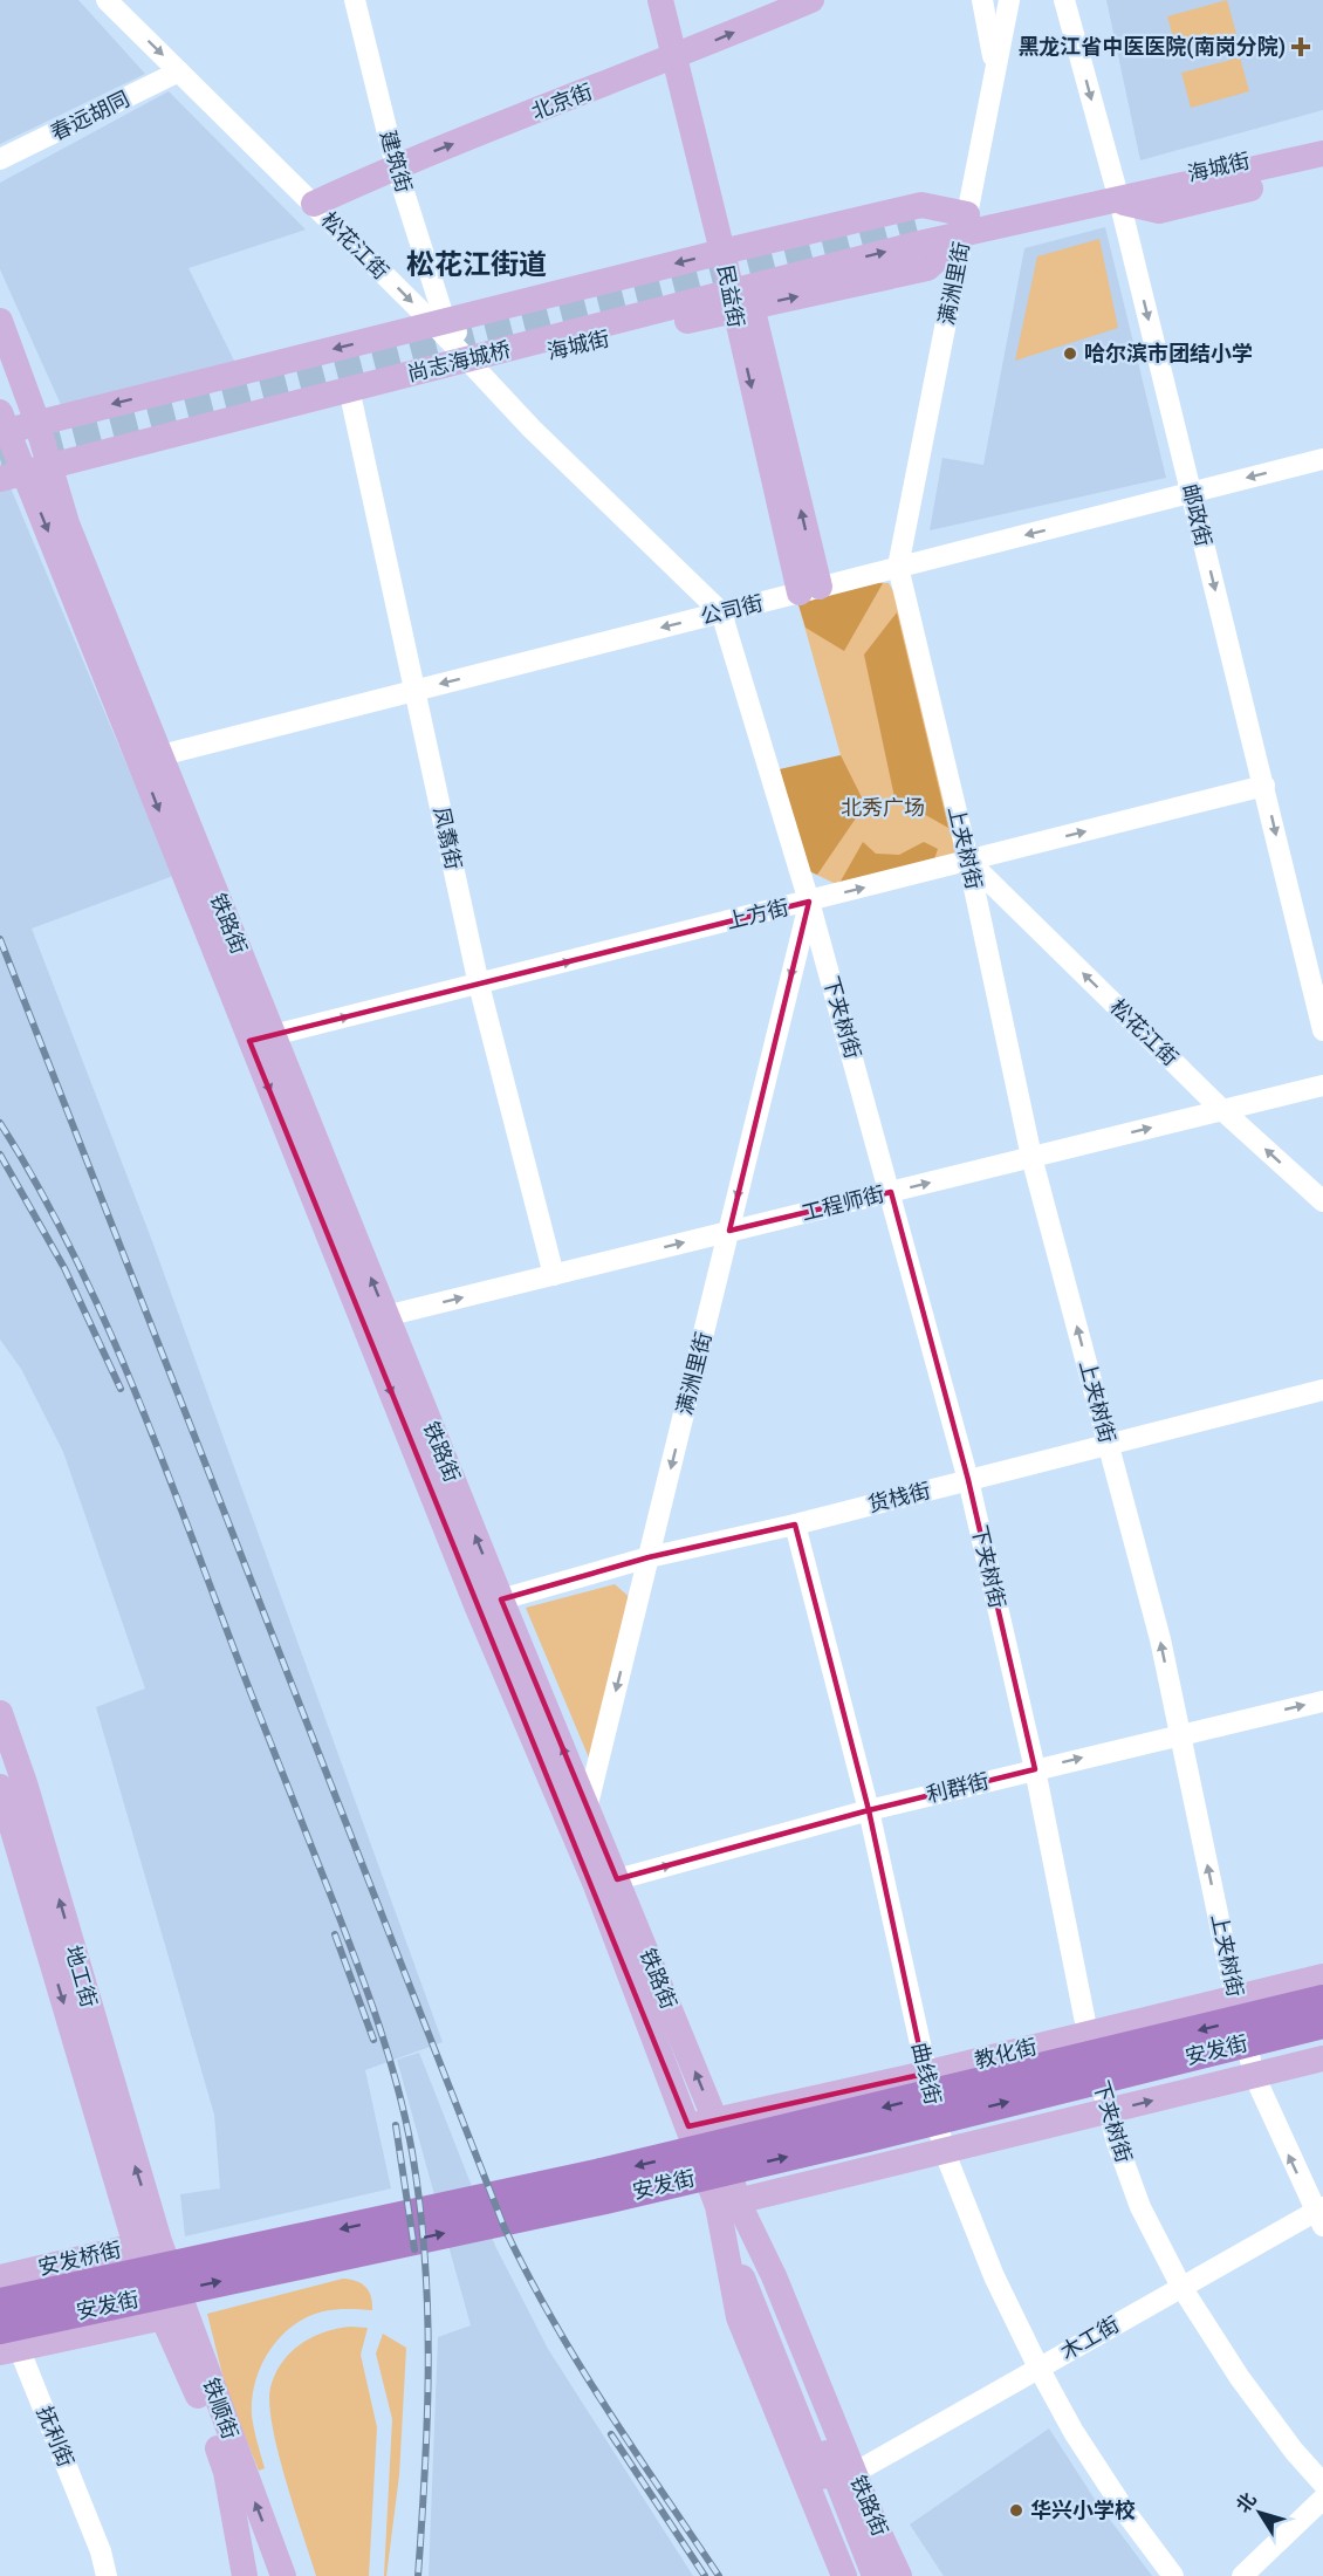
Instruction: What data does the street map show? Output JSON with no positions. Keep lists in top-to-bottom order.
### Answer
{
  "streets": {
    "highway": ["安发街"],
    "main road": [
      "北京街",
      "海城街",
      "民益街",
      "尚志海城桥",
      "铁路街",
      "地工街",
      "教化街",
      "安发桥街",
      "铁顺街"
    ],
    "street": [
      "春远胡同",
      "建筑街",
      "松花江街",
      "满洲里街",
      "邮政街",
      "公司街",
      "凤翥街",
      "上夹树街",
      "上方街",
      "下夹树街",
      "工程师街",
      "货栈街",
      "利群街",
      "曲线街",
      "木工街",
      "抚利街"
    ]
  },
  "crossings": [
    ["北京街", "建筑街"],
    ["北京街", "松花江街"],
    ["北京街", "民益街"],
    ["春远胡同", "松花江街"],
    ["建筑街", "海城街"],
    ["建筑街", "松花江街"],
    ["海城街", "松花江街"],
    ["海城街", "满洲里街"],
    ["海城街", "民益街"],
    ["海城街", "尚志海城桥"],
    ["海城街", "邮政街"],
    ["海城街", "凤翥街"],
    ["海城街", "铁路街"],
    ["松花江街", "公司街"],
    ["松花江街", "上夹树街"],
    ["松花江街", "上方街"],
    ["松花江街", "下夹树街"],
    ["松花江街", "工程师街"],
    ["满洲里街", "尚志海城桥"],
    ["满洲里街", "公司街"],
    ["满洲里街", "上夹树街"],
    ["满洲里街", "上方街"],
    ["满洲里街", "铁路街"],
    ["满洲里街", "下夹树街"],
    ["满洲里街", "工程师街"],
    ["满洲里街", "货栈街"],
    ["民益街", "公司街"],
    ["邮政街", "公司街"],
    ["邮政街", "上方街"],
    ["公司街", "凤翥街"],
    ["公司街", "上夹树街"],
    ["公司街", "铁路街"],
    ["公司街", "下夹树街"],
    ["凤翥街", "上方街"],
    ["凤翥街", "工程师街"],
    ["上夹树街", "上方街"],
    ["上夹树街", "工程师街"],
    ["上夹树街", "货栈街"],
    ["上夹树街", "利群街"],
    ["上夹树街", "教化街"],
    ["上夹树街", "木工街"],
    ["上方街", "铁路街"],
    ["上方街", "下夹树街"],
    ["铁路街", "工程师街"],
    ["铁路街", "货栈街"],
    ["铁路街", "利群街"],
    ["铁路街", "教化街"],
    ["下夹树街", "工程师街"],
    ["下夹树街", "货栈街"],
    ["下夹树街", "利群街"],
    ["下夹树街", "教化街"],
    ["下夹树街", "木工街"],
    ["货栈街", "曲线街"],
    ["利群街", "曲线街"],
    ["地工街", "安发桥街"],
    ["地工街", "铁顺街"],
    ["安发街", "抚利街"],
    ["教化街", "曲线街"],
    ["曲线街", "木工街"],
    ["安发桥街", "铁顺街"]
  ],
  "one_way": [
    "北京街",
    "满洲里街",
    "尚志海城桥",
    "邮政街",
    "公司街",
    "上夹树街",
    "上方街",
    "工程师街",
    "利群街"
  ],
  "districts": ["松花江街道"],
  "parks": ["北秀广场"],
  "places": {
    "health": ["黑龙江省中医医院(南岗分院)"],
    "other": ["哈尔滨市团结小学", "华兴小学校"]
  },
  "north": "top left"
}
